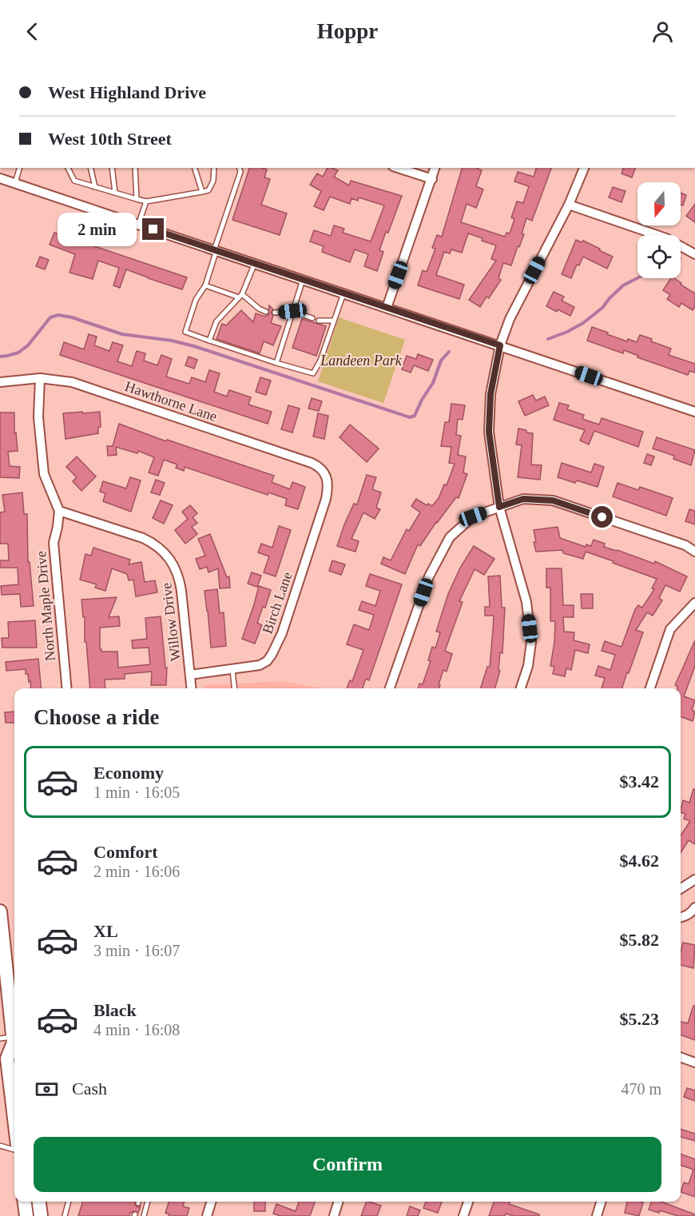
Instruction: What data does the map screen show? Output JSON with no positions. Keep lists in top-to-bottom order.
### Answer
{
  "streets": {
    "street": [
      "Hawthorne Lane",
      "Birch Lane",
      "North Maple Drive",
      "Willow Drive"
    ]
  },
  "crossings": [
    ["Hawthorne Lane", "Birch Lane"],
    ["Birch Lane", "Willow Drive"],
    ["North Maple Drive", "Willow Drive"]
  ],
  "parks": ["Landeen Park"],
  "north": "bottom",
  "page": {
    "header": "Hoppr",
    "banner": ["West Highland Drive", "West 10th Street"],
    "bubble": "2 min",
    "heading": "Choose a ride",
    "list": [
      {
        "name": "Economy",
        "note": "1 min · 16:05",
        "value": "$3.42"
      },
      {
        "name": "Comfort",
        "note": "2 min · 16:06",
        "value": "$4.62"
      },
      {
        "name": "XL",
        "note": "3 min · 16:07",
        "value": "$5.82"
      },
      {
        "name": "Black",
        "note": "4 min · 16:08",
        "value": "$5.23"
      }
    ],
    "pay": ["Cash", "470 m"],
    "buttons": "Confirm"
  }
}
